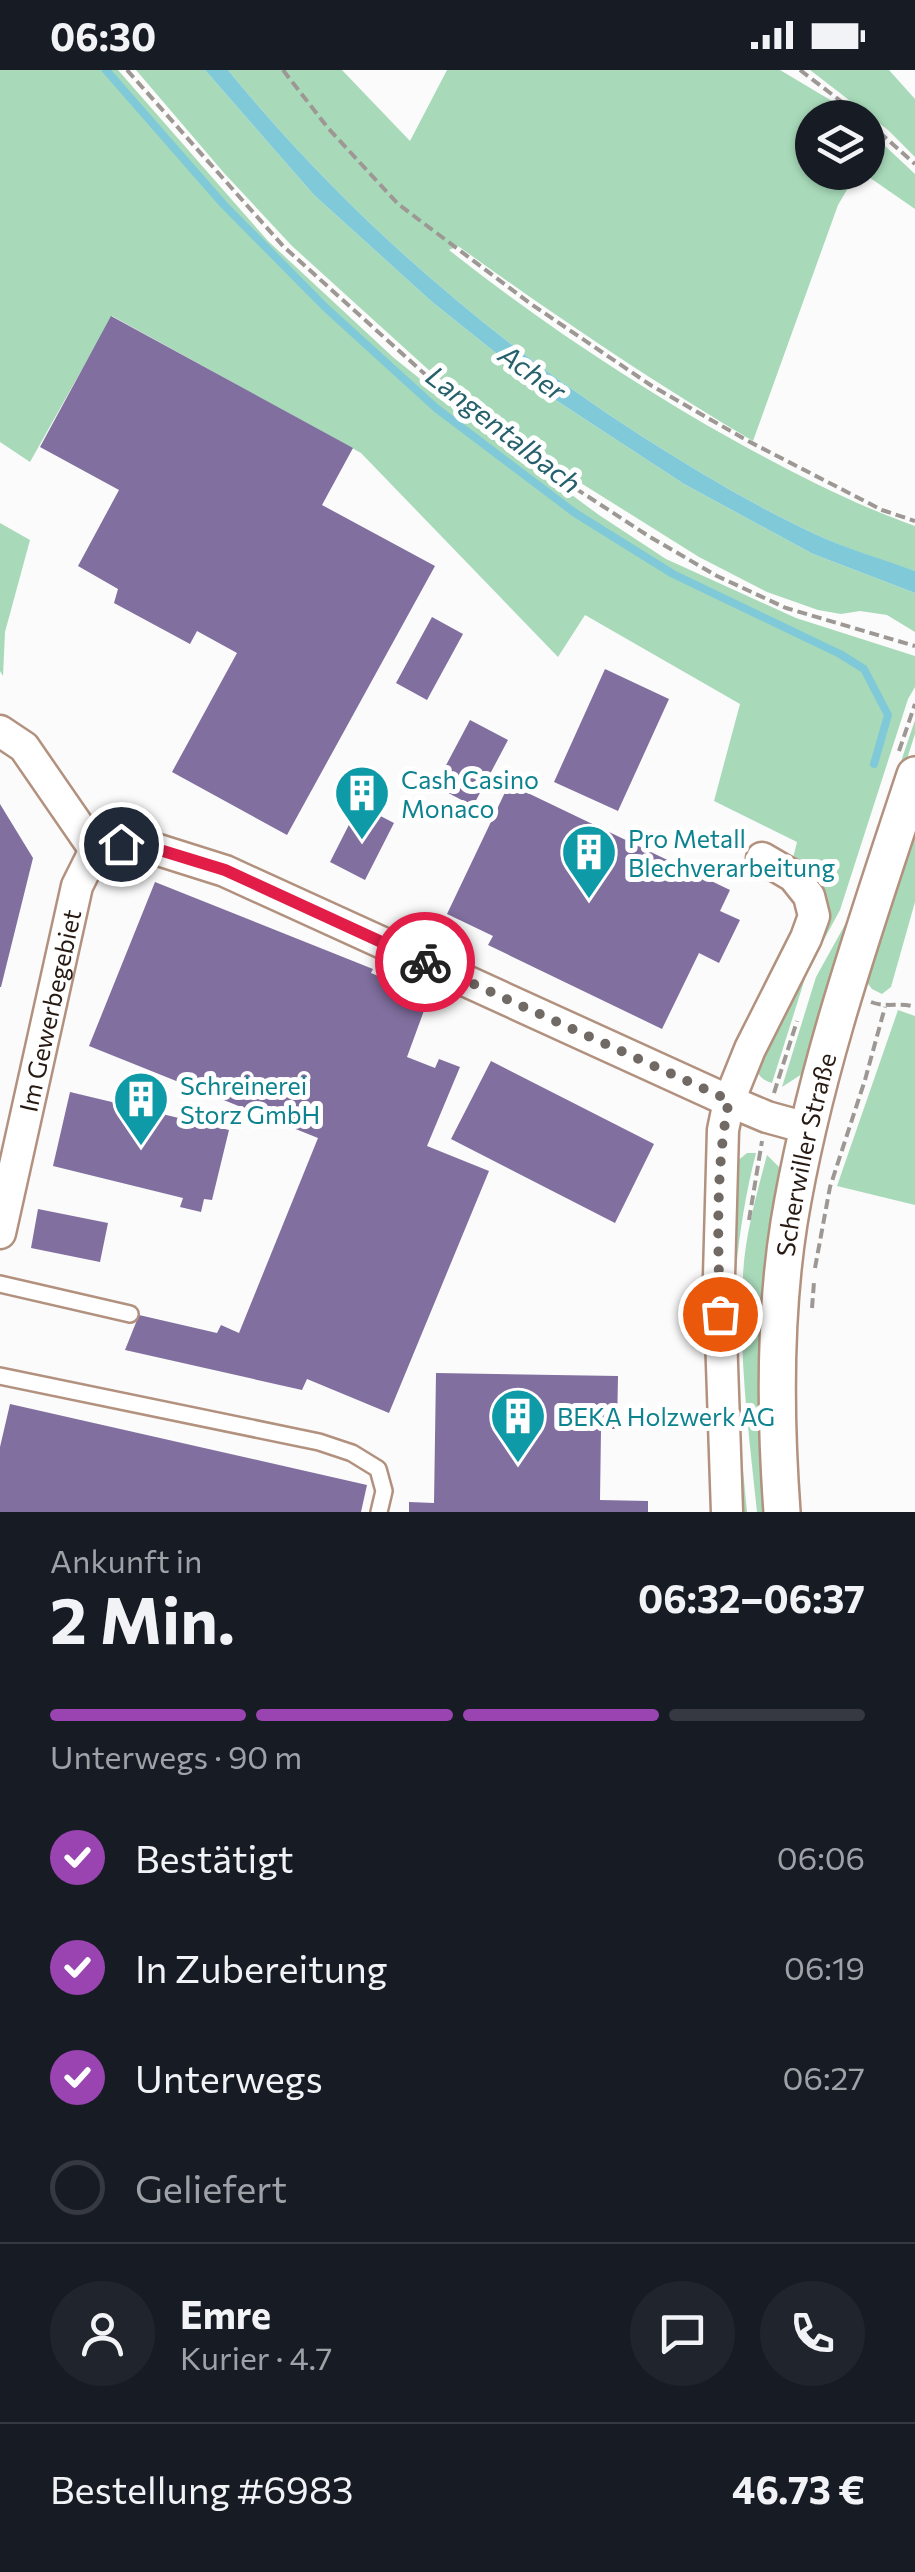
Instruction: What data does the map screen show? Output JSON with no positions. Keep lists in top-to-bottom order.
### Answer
{
  "streets": {
    "street": ["Im Gewerbegebiet", "Scherwiller Straße"]
  },
  "water": ["Acher", "Langentalbach"],
  "places": {
    "building": [
      "Cash Casino Monaco",
      "Pro Metall Blechverarbeitung",
      "Schreinerei Storz GmbH",
      "BEKA Holzwerk AG"
    ]
  },
  "page": {
    "status": "06:30",
    "heading": ["2 Min.", "Ankunft in", "06:32–06:37"],
    "panel": [
      "Emre",
      "Kurier · 4.7",
      "Bestellung #6983",
      "46.73 €"
    ],
    "bar": "Unterwegs · 90 m",
    "list": [
      ["Bestätigt", "06:06"],
      ["In Zubereitung", "06:19"],
      ["Unterwegs", "06:27"],
      "Geliefert"
    ]
  }
}
